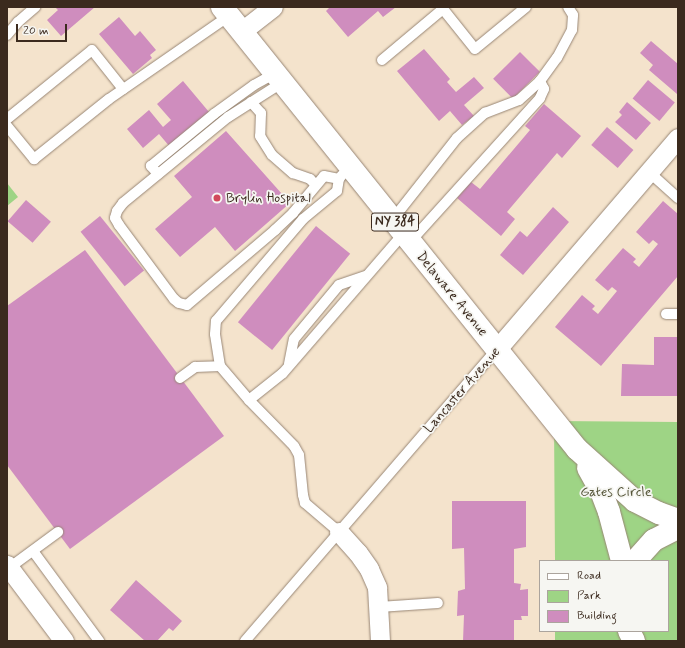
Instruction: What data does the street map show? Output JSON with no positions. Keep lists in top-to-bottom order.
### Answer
{
  "streets": {
    "main road": ["NY 384", "Delaware Avenue"],
    "street": ["Lancaster Avenue"]
  },
  "crossings": [
    ["Delaware Avenue", "Lancaster Avenue"]
  ],
  "parks": ["Gates Circle"],
  "places": ["Brylin Hospital"],
  "legend": ["Road", "Park", "Building"],
  "scale_bar": "20 m"
}
